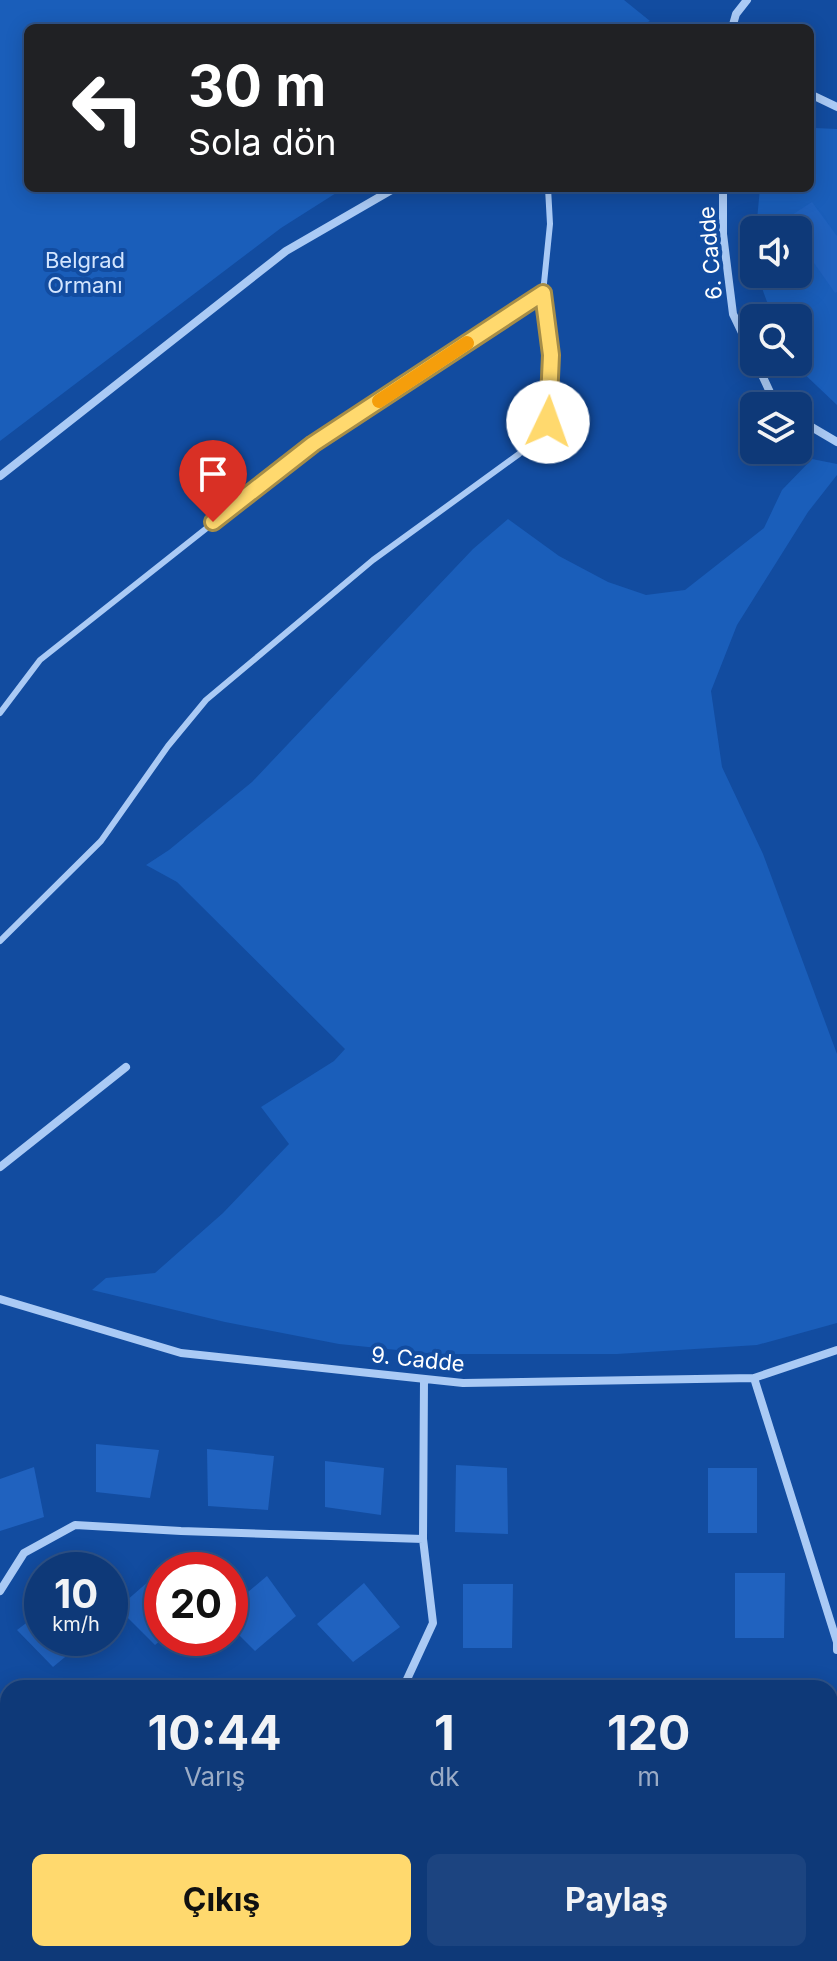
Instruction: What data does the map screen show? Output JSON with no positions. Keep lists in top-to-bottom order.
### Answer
{
  "streets": {
    "street": ["6. Cadde", "9. Cadde"]
  },
  "parks": ["Belgrad Ormanı"],
  "page": {
    "turn": ["30 m", "Sola dön"],
    "speed": "10 km/h",
    "limit": "20",
    "eta": [
      "10:44",
      "Varış",
      "1",
      "dk",
      "120",
      "m"
    ],
    "buttons": ["Çıkış", "Paylaş"]
  }
}
